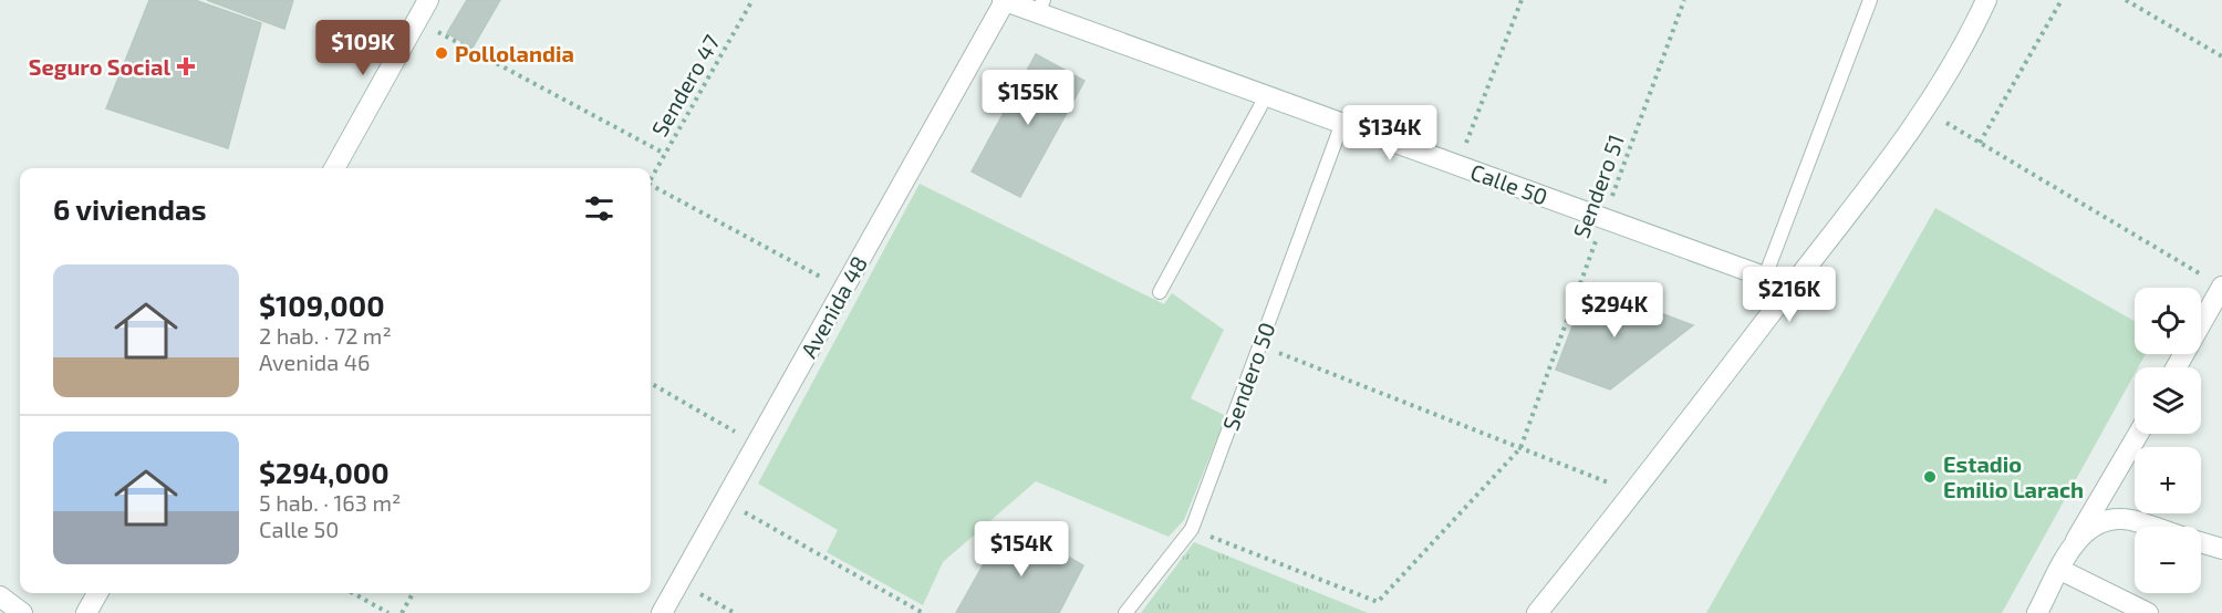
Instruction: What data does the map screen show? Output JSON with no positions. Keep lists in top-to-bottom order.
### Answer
{
  "streets": {
    "street": ["Calle 50", "Avenida 48"],
    "lane": ["Sendero 50"],
    "path": ["Sendero 47", "Sendero 51"]
  },
  "crossings": [
    ["Calle 50", "Sendero 51"],
    ["Calle 50", "Avenida 48"],
    ["Calle 50", "Sendero 50"],
    ["Sendero 51", "Sendero 50"]
  ],
  "places": {
    "other": ["Pollolandia", "Estadio Emilio Larach"],
    "health": ["Seguro Social"]
  },
  "page": {
    "price": [
      "$109K",
      "$155K",
      "$134K",
      "$216K",
      "$294K",
      "$154K"
    ],
    "heading": "6 viviendas",
    "list": [
      {
        "name": "$109,000",
        "note": "2 hab. · 72 m² · Avenida 46"
      },
      {
        "name": "$294,000",
        "note": "5 hab. · 163 m² · Calle 50"
      }
    ],
    "map_buttons": ["+", "−"]
  }
}
